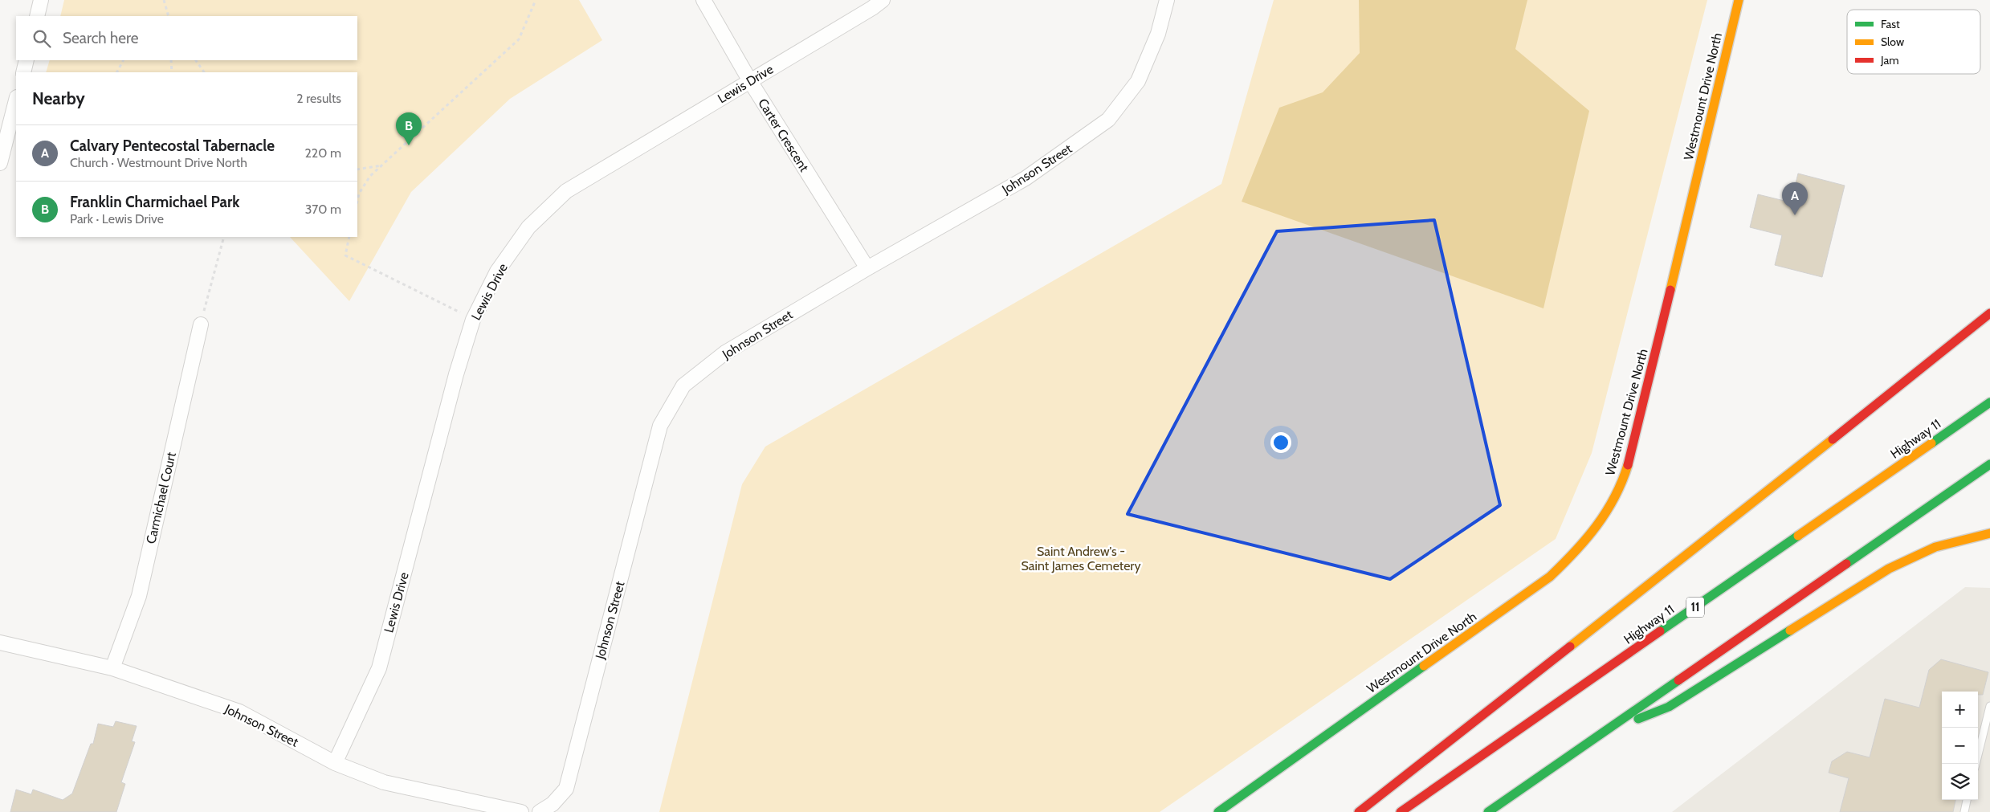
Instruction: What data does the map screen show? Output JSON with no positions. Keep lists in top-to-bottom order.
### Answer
{
  "streets": {
    "main road": ["Westmount Drive North", "Highway 11", "11"],
    "street": [
      "Lewis Drive",
      "Carter Crescent",
      "Johnson Street",
      "Carmichael Court"
    ]
  },
  "crossings": [
    ["Lewis Drive", "Carter Crescent"],
    ["Lewis Drive", "Johnson Street"],
    ["Carter Crescent", "Johnson Street"],
    ["Johnson Street", "Carmichael Court"]
  ],
  "parks": ["Saint Andrew's - Saint James Cemetery"],
  "legend": ["Fast", "Slow", "Jam"],
  "page": {
    "search": "Search here",
    "heading": ["Nearby", "2 results"],
    "pins": ["B", "A"],
    "list": [
      {
        "mark": "A",
        "name": "Calvary Pentecostal Tabernacle",
        "note": "Church · Westmount Drive North",
        "value": "220 m"
      },
      {
        "mark": "B",
        "name": "Franklin Charmichael Park",
        "note": "Park · Lewis Drive",
        "value": "370 m"
      }
    ],
    "map_buttons": ["+", "−"]
  }
}
